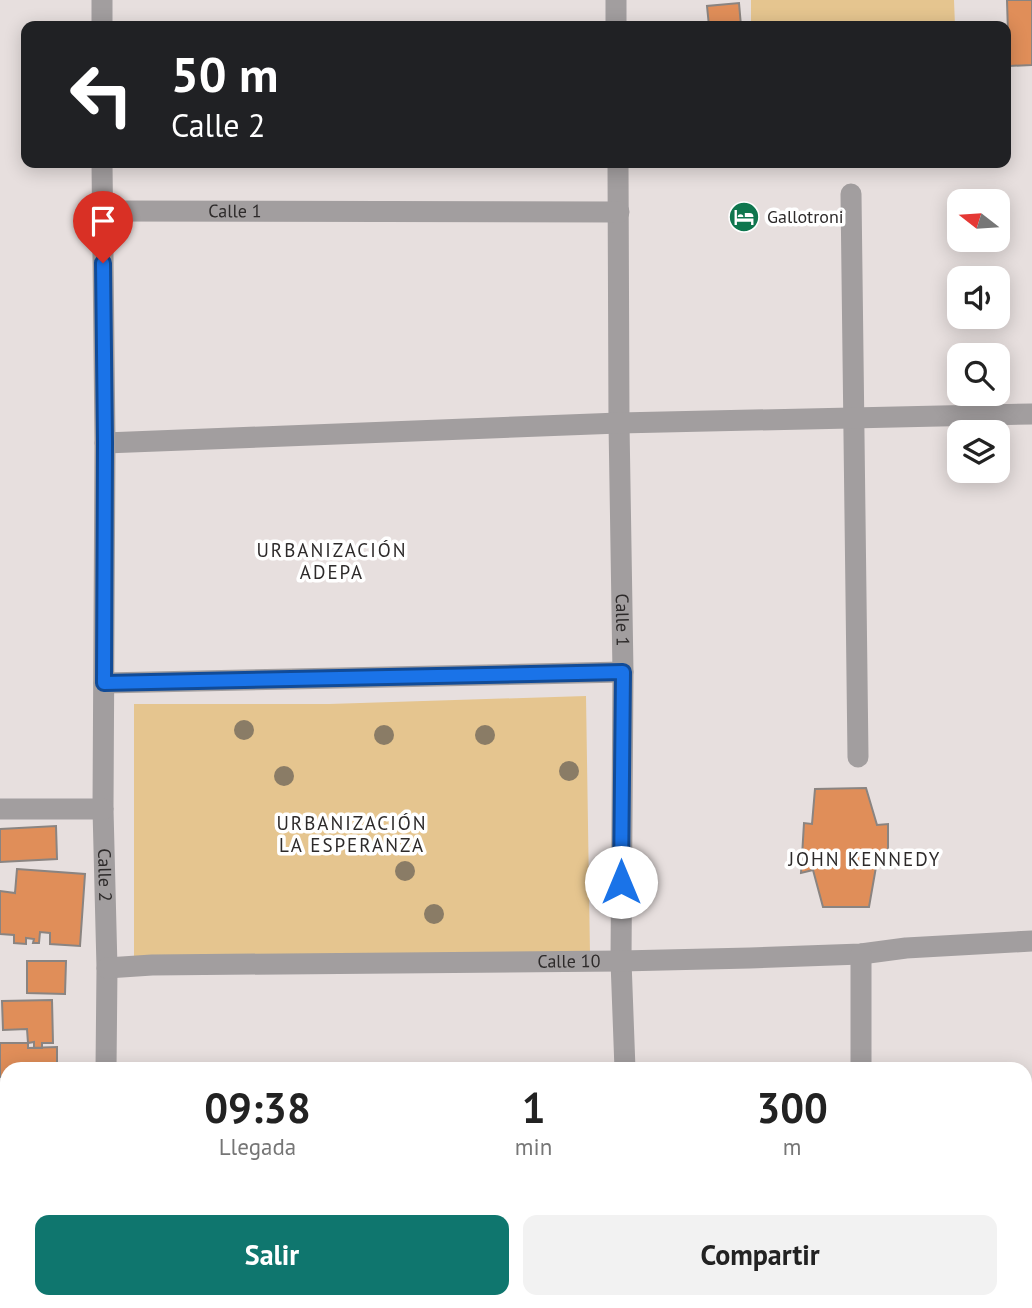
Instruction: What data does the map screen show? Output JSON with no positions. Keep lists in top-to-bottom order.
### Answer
{
  "streets": {
    "street": ["Calle 1", "Calle 2", "Calle 10"]
  },
  "crossings": [
    ["Calle 1", "Calle 2"],
    ["Calle 1", "Calle 10"],
    ["Calle 2", "Calle 10"]
  ],
  "districts": ["URBANIZACIÓN ADEPA", "URBANIZACIÓN LA ESPERANZA", "JOHN KENNEDY"],
  "places": {
    "hotel": ["Gallotroni"]
  },
  "north": "left",
  "page": {
    "turn": ["50 m", "Calle 2"],
    "eta": [
      "09:38",
      "Llegada",
      "1",
      "min",
      "300",
      "m"
    ],
    "buttons": ["Salir", "Compartir"]
  }
}
